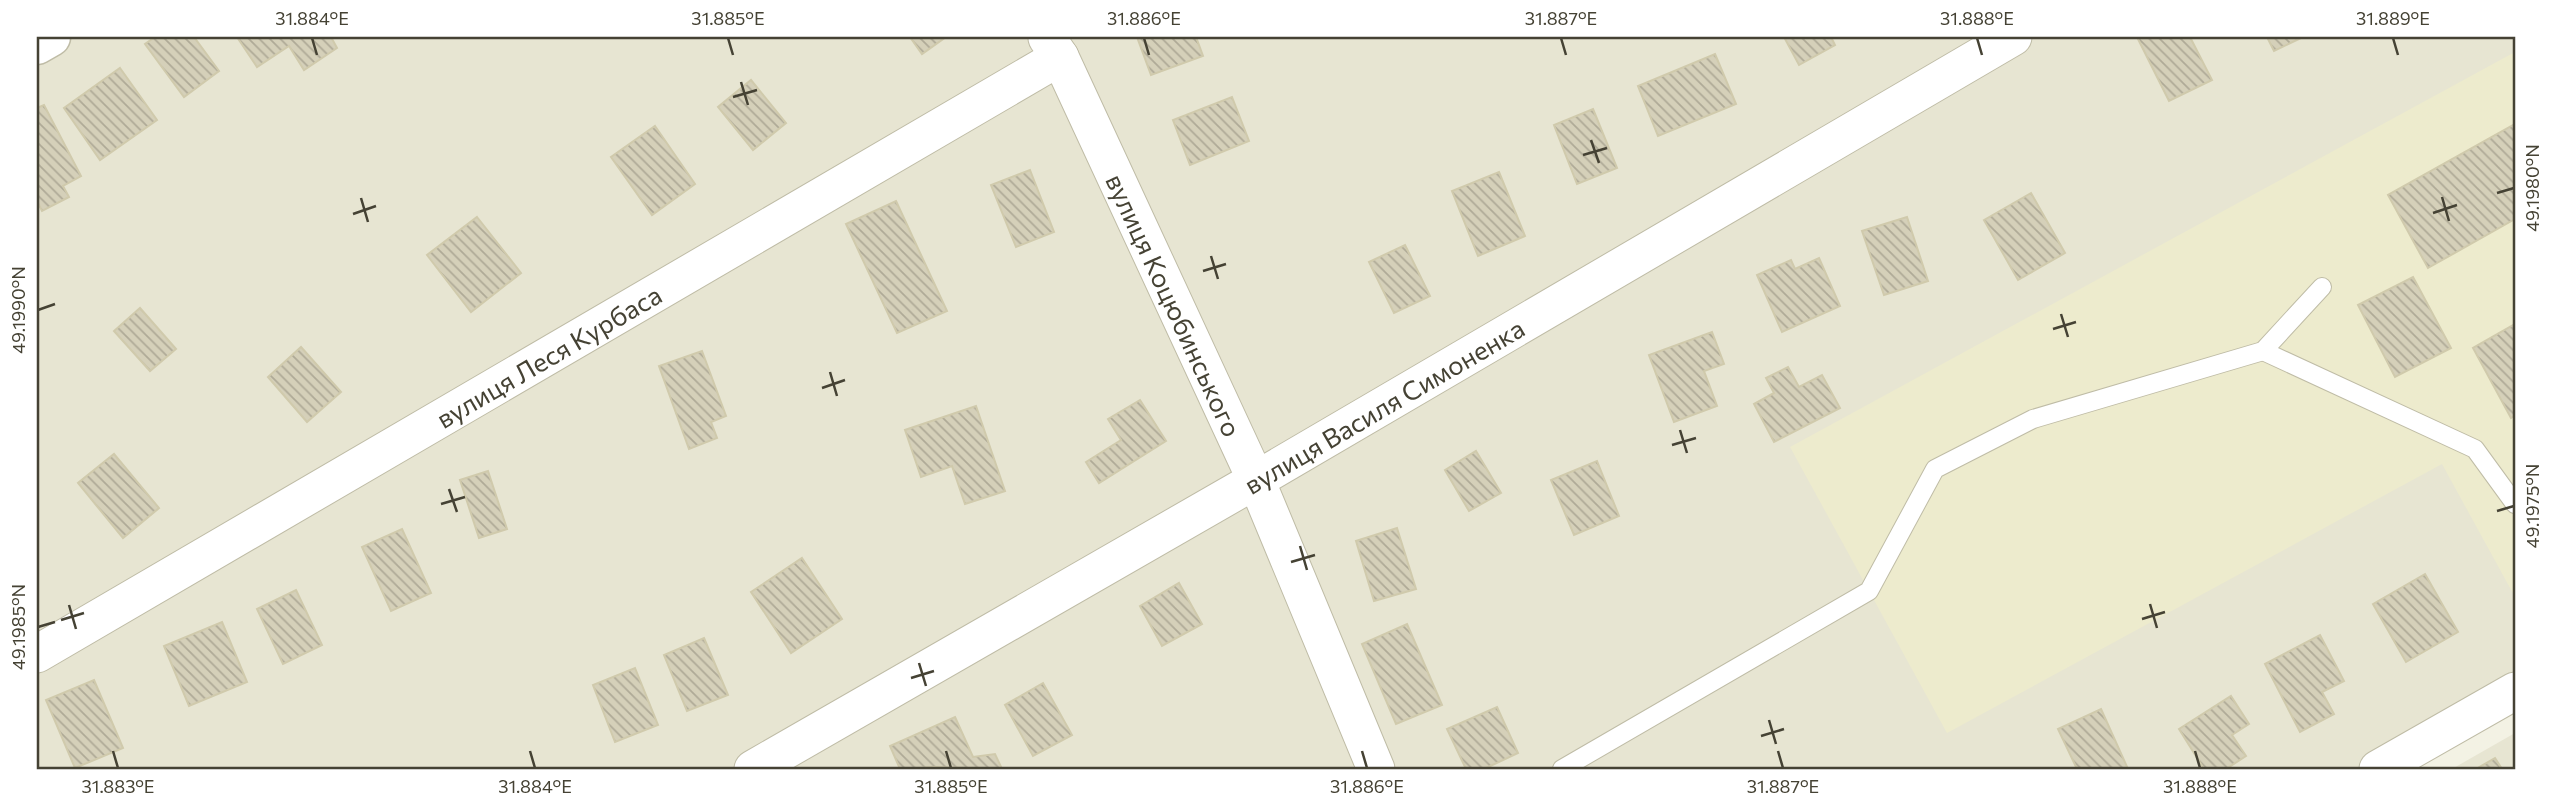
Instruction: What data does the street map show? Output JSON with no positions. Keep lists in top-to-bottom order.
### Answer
{
  "streets": {
    "street": ["вулиця Коцюбинського", "вулиця Леся Курбаса", "вулиця Василя Симоненка"]
  },
  "crossings": [
    ["вулиця Коцюбинського", "вулиця Леся Курбаса"],
    ["вулиця Коцюбинського", "вулиця Василя Симоненка"]
  ],
  "coordinates": [
    "31.884°E",
    "31.885°E",
    "31.886°E",
    "31.887°E",
    "31.888°E",
    "31.889°E",
    "49.1980°N",
    "49.1990°N",
    "49.1975°N",
    "49.1985°N",
    "31.883°E"
  ]
}
